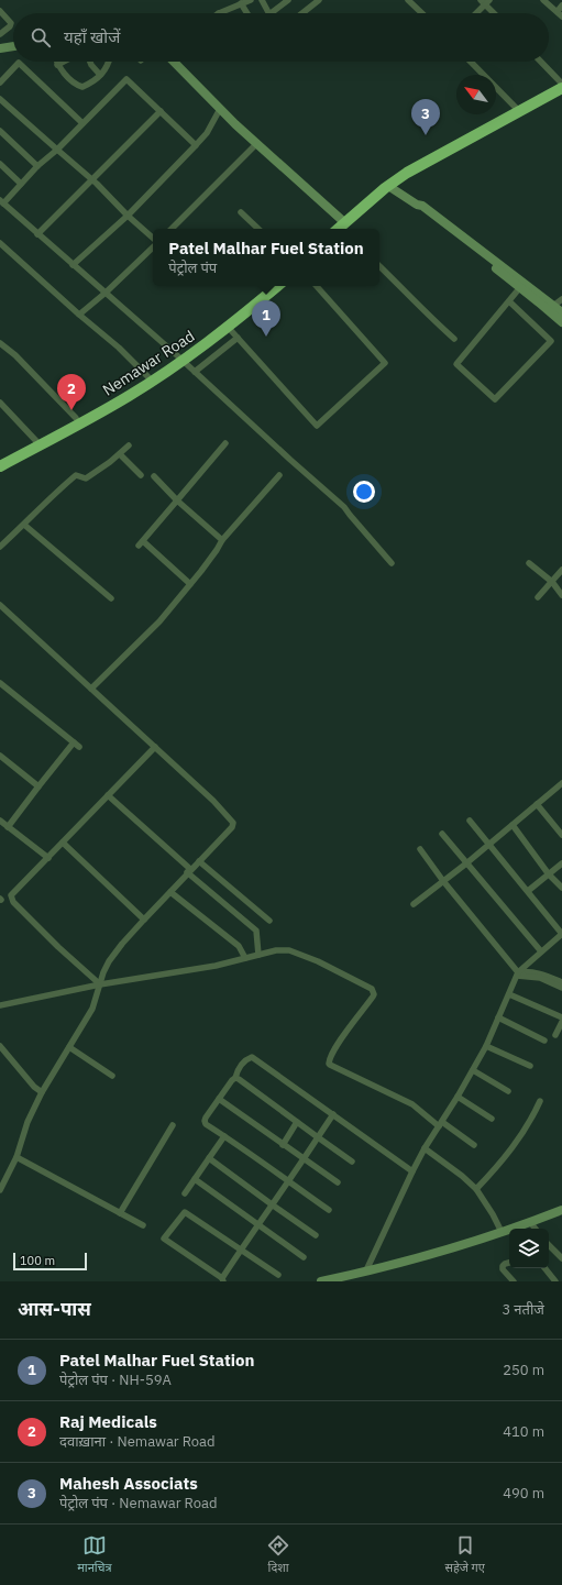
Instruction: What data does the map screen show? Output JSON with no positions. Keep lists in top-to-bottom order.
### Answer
{
  "streets": {
    "highway": ["Nemawar Road"]
  },
  "scale_bar": "100 m",
  "north": "top left",
  "page": {
    "search": "यहाँ खोजें",
    "pins": ["3", "1", "2"],
    "popup": ["Patel Malhar Fuel Station", "पेट्रोल पंप"],
    "scale": "100 m",
    "heading": ["आस-पास", "3 नतीजे"],
    "list": [
      {
        "mark": "1",
        "name": "Patel Malhar Fuel Station",
        "note": "पेट्रोल पंप · NH-59A",
        "value": "250 m"
      },
      {
        "mark": "2",
        "name": "Raj Medicals",
        "note": "दवाख़ाना · Nemawar Road",
        "value": "410 m"
      },
      {
        "mark": "3",
        "name": "Mahesh Associats",
        "note": "पेट्रोल पंप · Nemawar Road",
        "value": "490 m"
      }
    ],
    "nav": ["मानचित्र", "दिशा", "सहेजे गए"]
  }
}
